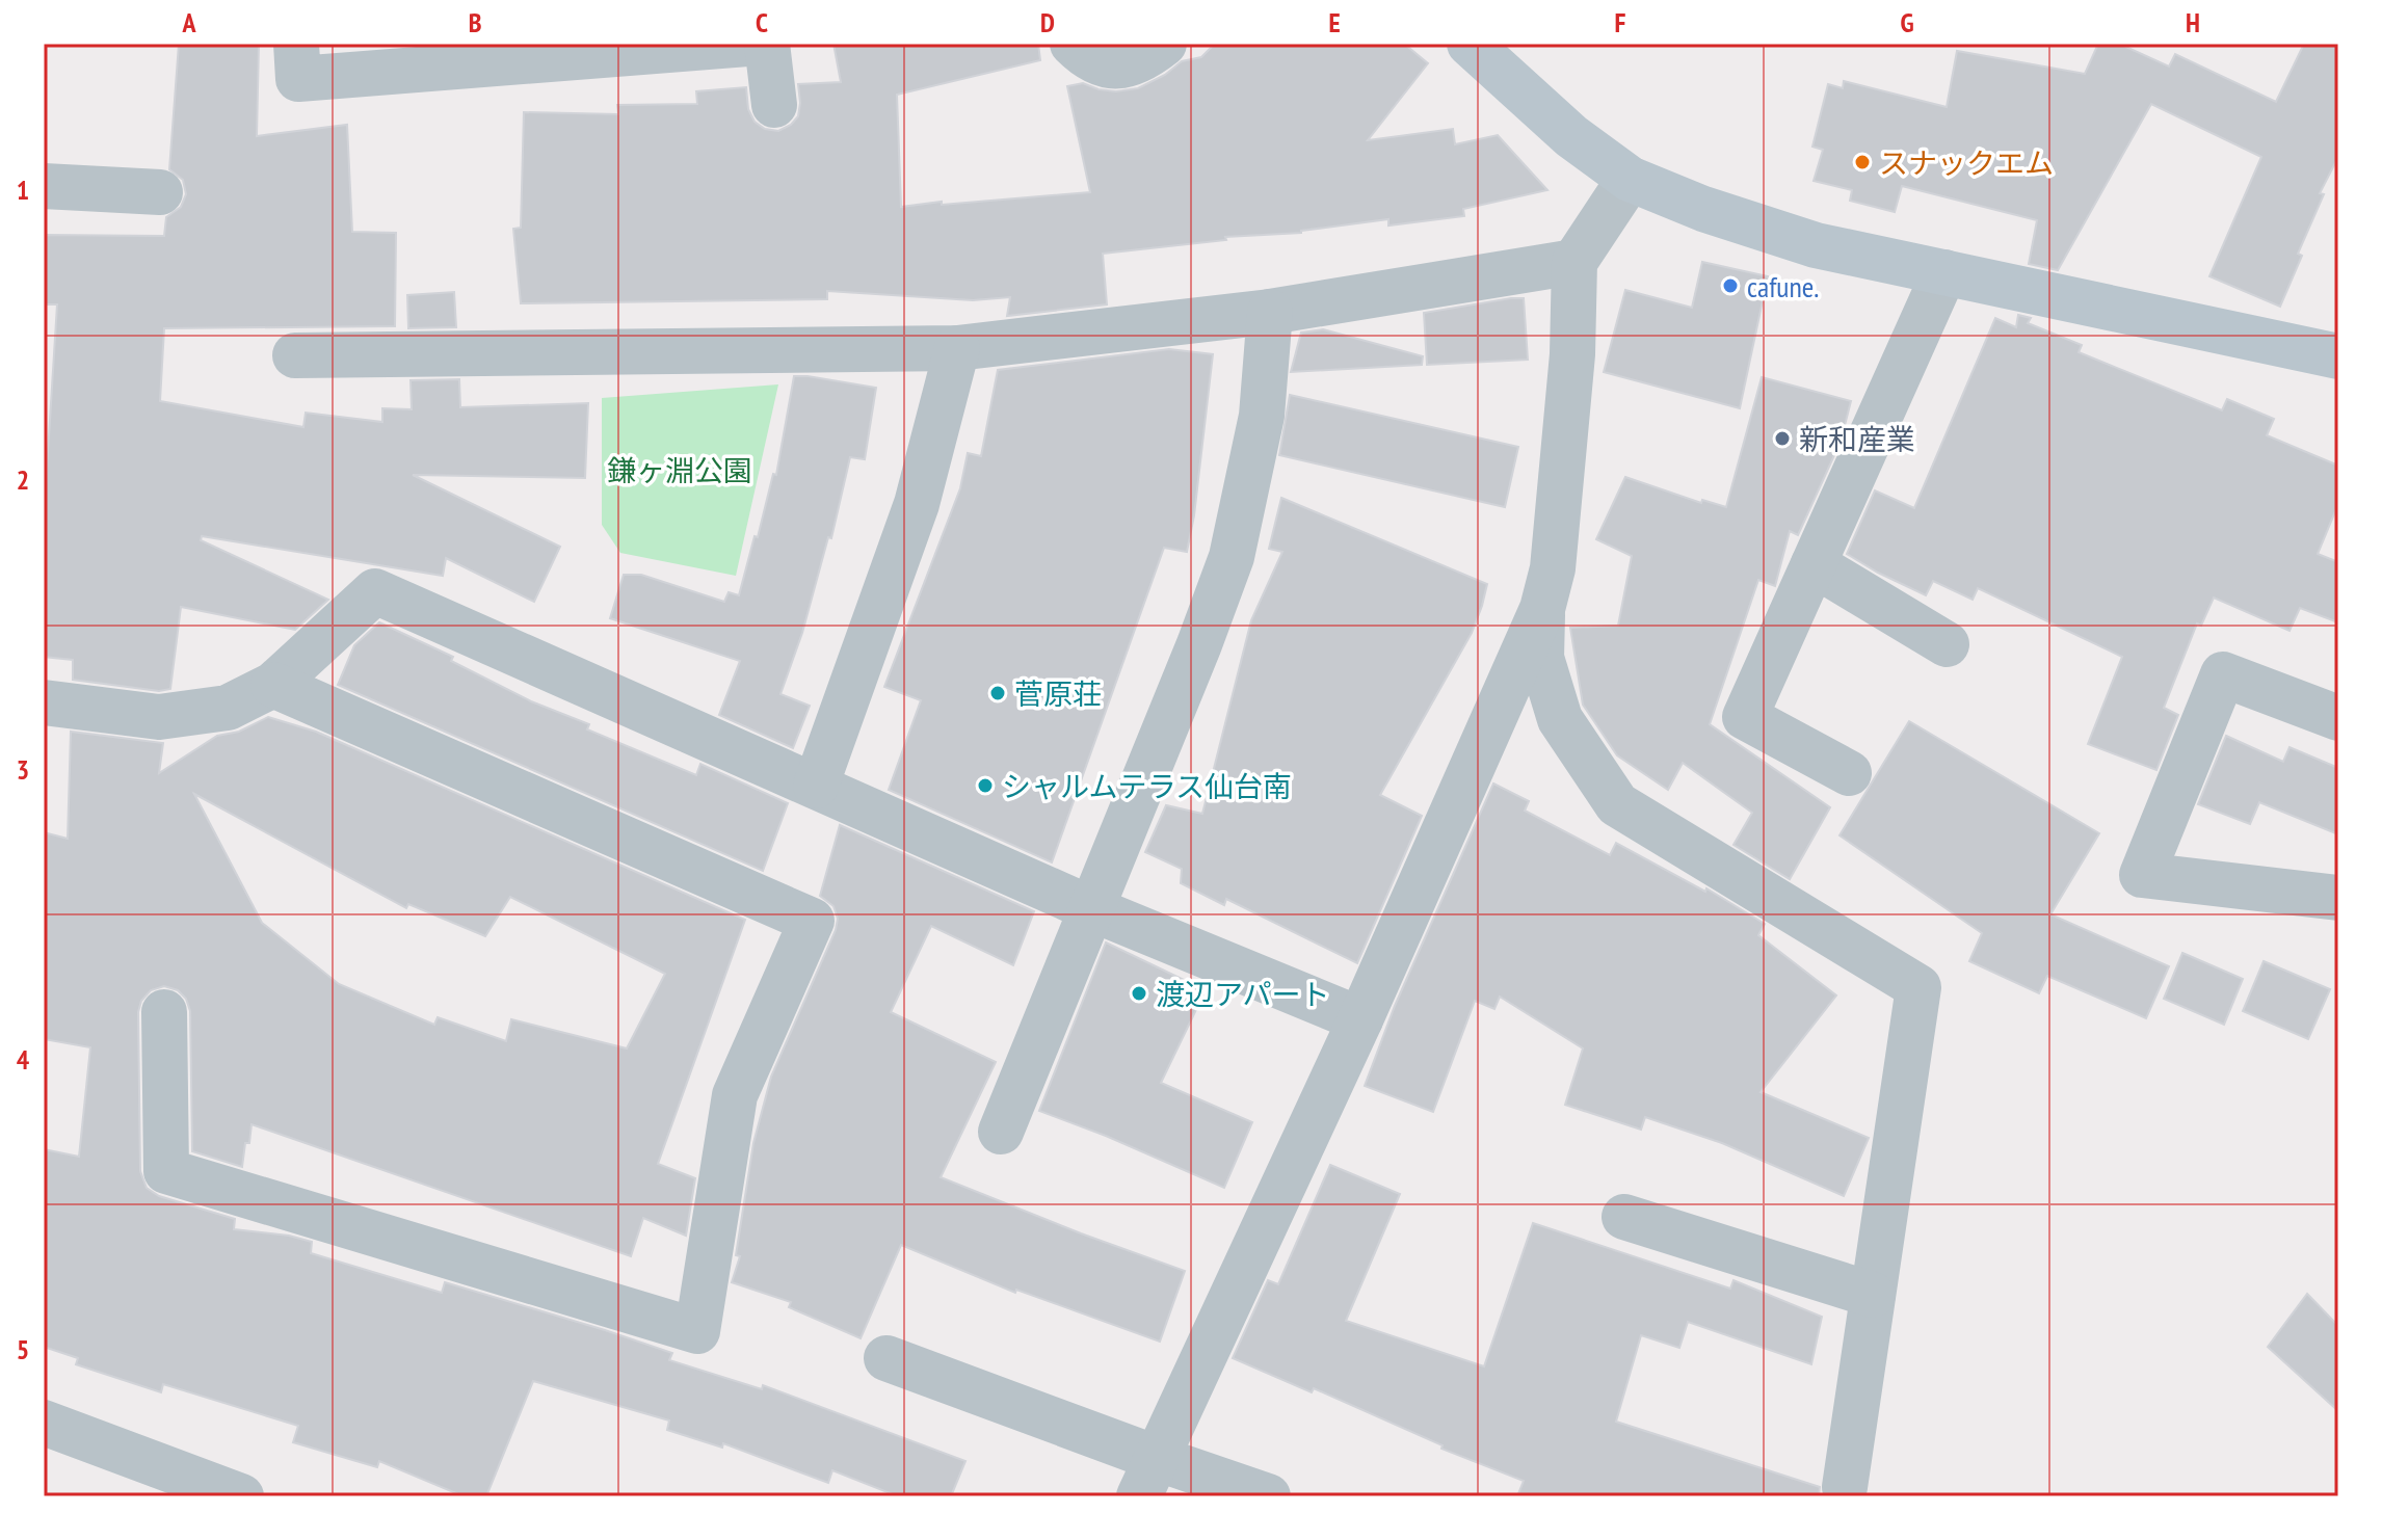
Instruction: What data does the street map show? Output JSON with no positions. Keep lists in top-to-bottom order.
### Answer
{
  "parks": ["鎌ヶ淵公園"],
  "places": [
    "スナックエム",
    "cafune.",
    "新和産業",
    "菅原荘",
    "シャルムテラス仙台南",
    "渡辺アパート"
  ],
  "grid": {
    "columns": [
      "A",
      "B",
      "C",
      "D",
      "E",
      "F",
      "G",
      "H"
    ],
    "rows": [
      "1",
      "2",
      "3",
      "4",
      "5"
    ]
  }
}
